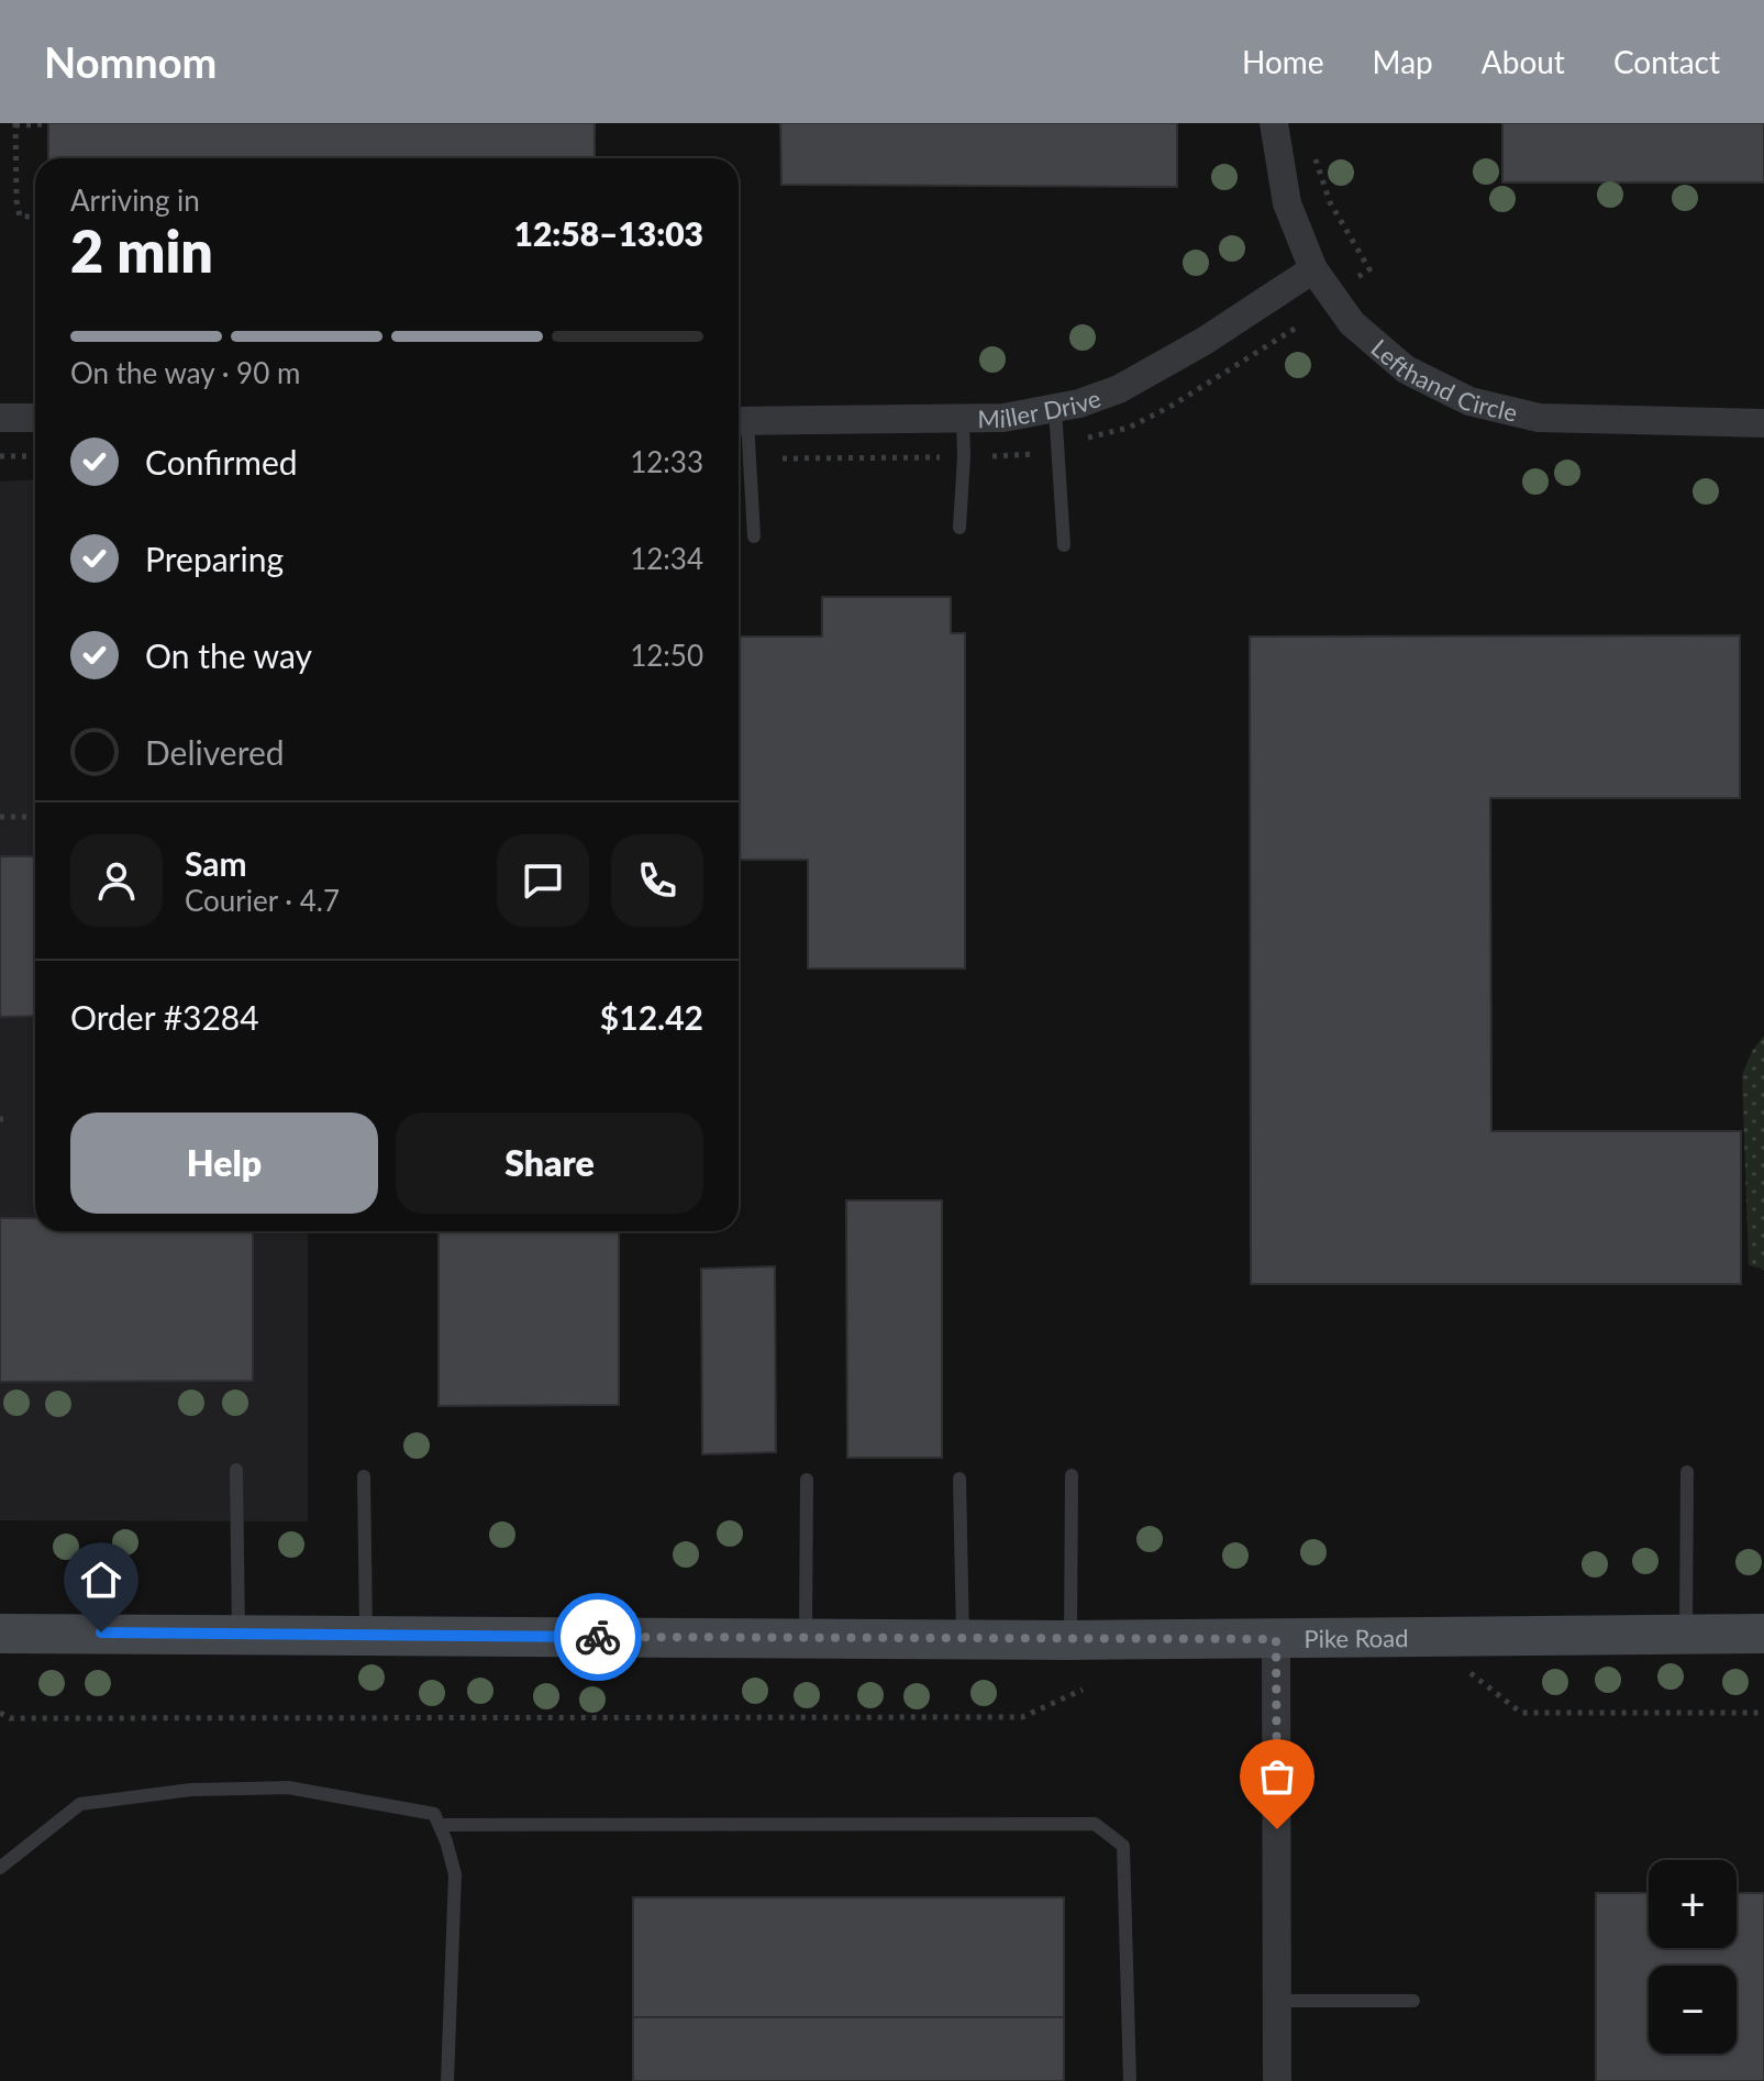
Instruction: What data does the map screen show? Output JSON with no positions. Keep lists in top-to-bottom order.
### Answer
{
  "streets": {
    "main road": ["Pike Road"],
    "street": ["Lefthand Circle", "Miller Drive"]
  },
  "crossings": [
    ["Lefthand Circle", "Miller Drive"]
  ],
  "page": {
    "header": "Nomnom",
    "nav": [
      "Home",
      "Map",
      "About",
      "Contact"
    ],
    "heading": ["2 min", "Arriving in", "12:58–13:03"],
    "panel": [
      "Sam",
      "Courier · 4.7",
      "Order #3284",
      "$12.42"
    ],
    "bar": "On the way · 90 m",
    "list": [
      ["Confirmed", "12:33"],
      ["Preparing", "12:34"],
      ["On the way", "12:50"],
      "Delivered"
    ],
    "buttons": ["Help", "Share"],
    "map_buttons": ["+", "−"]
  }
}
